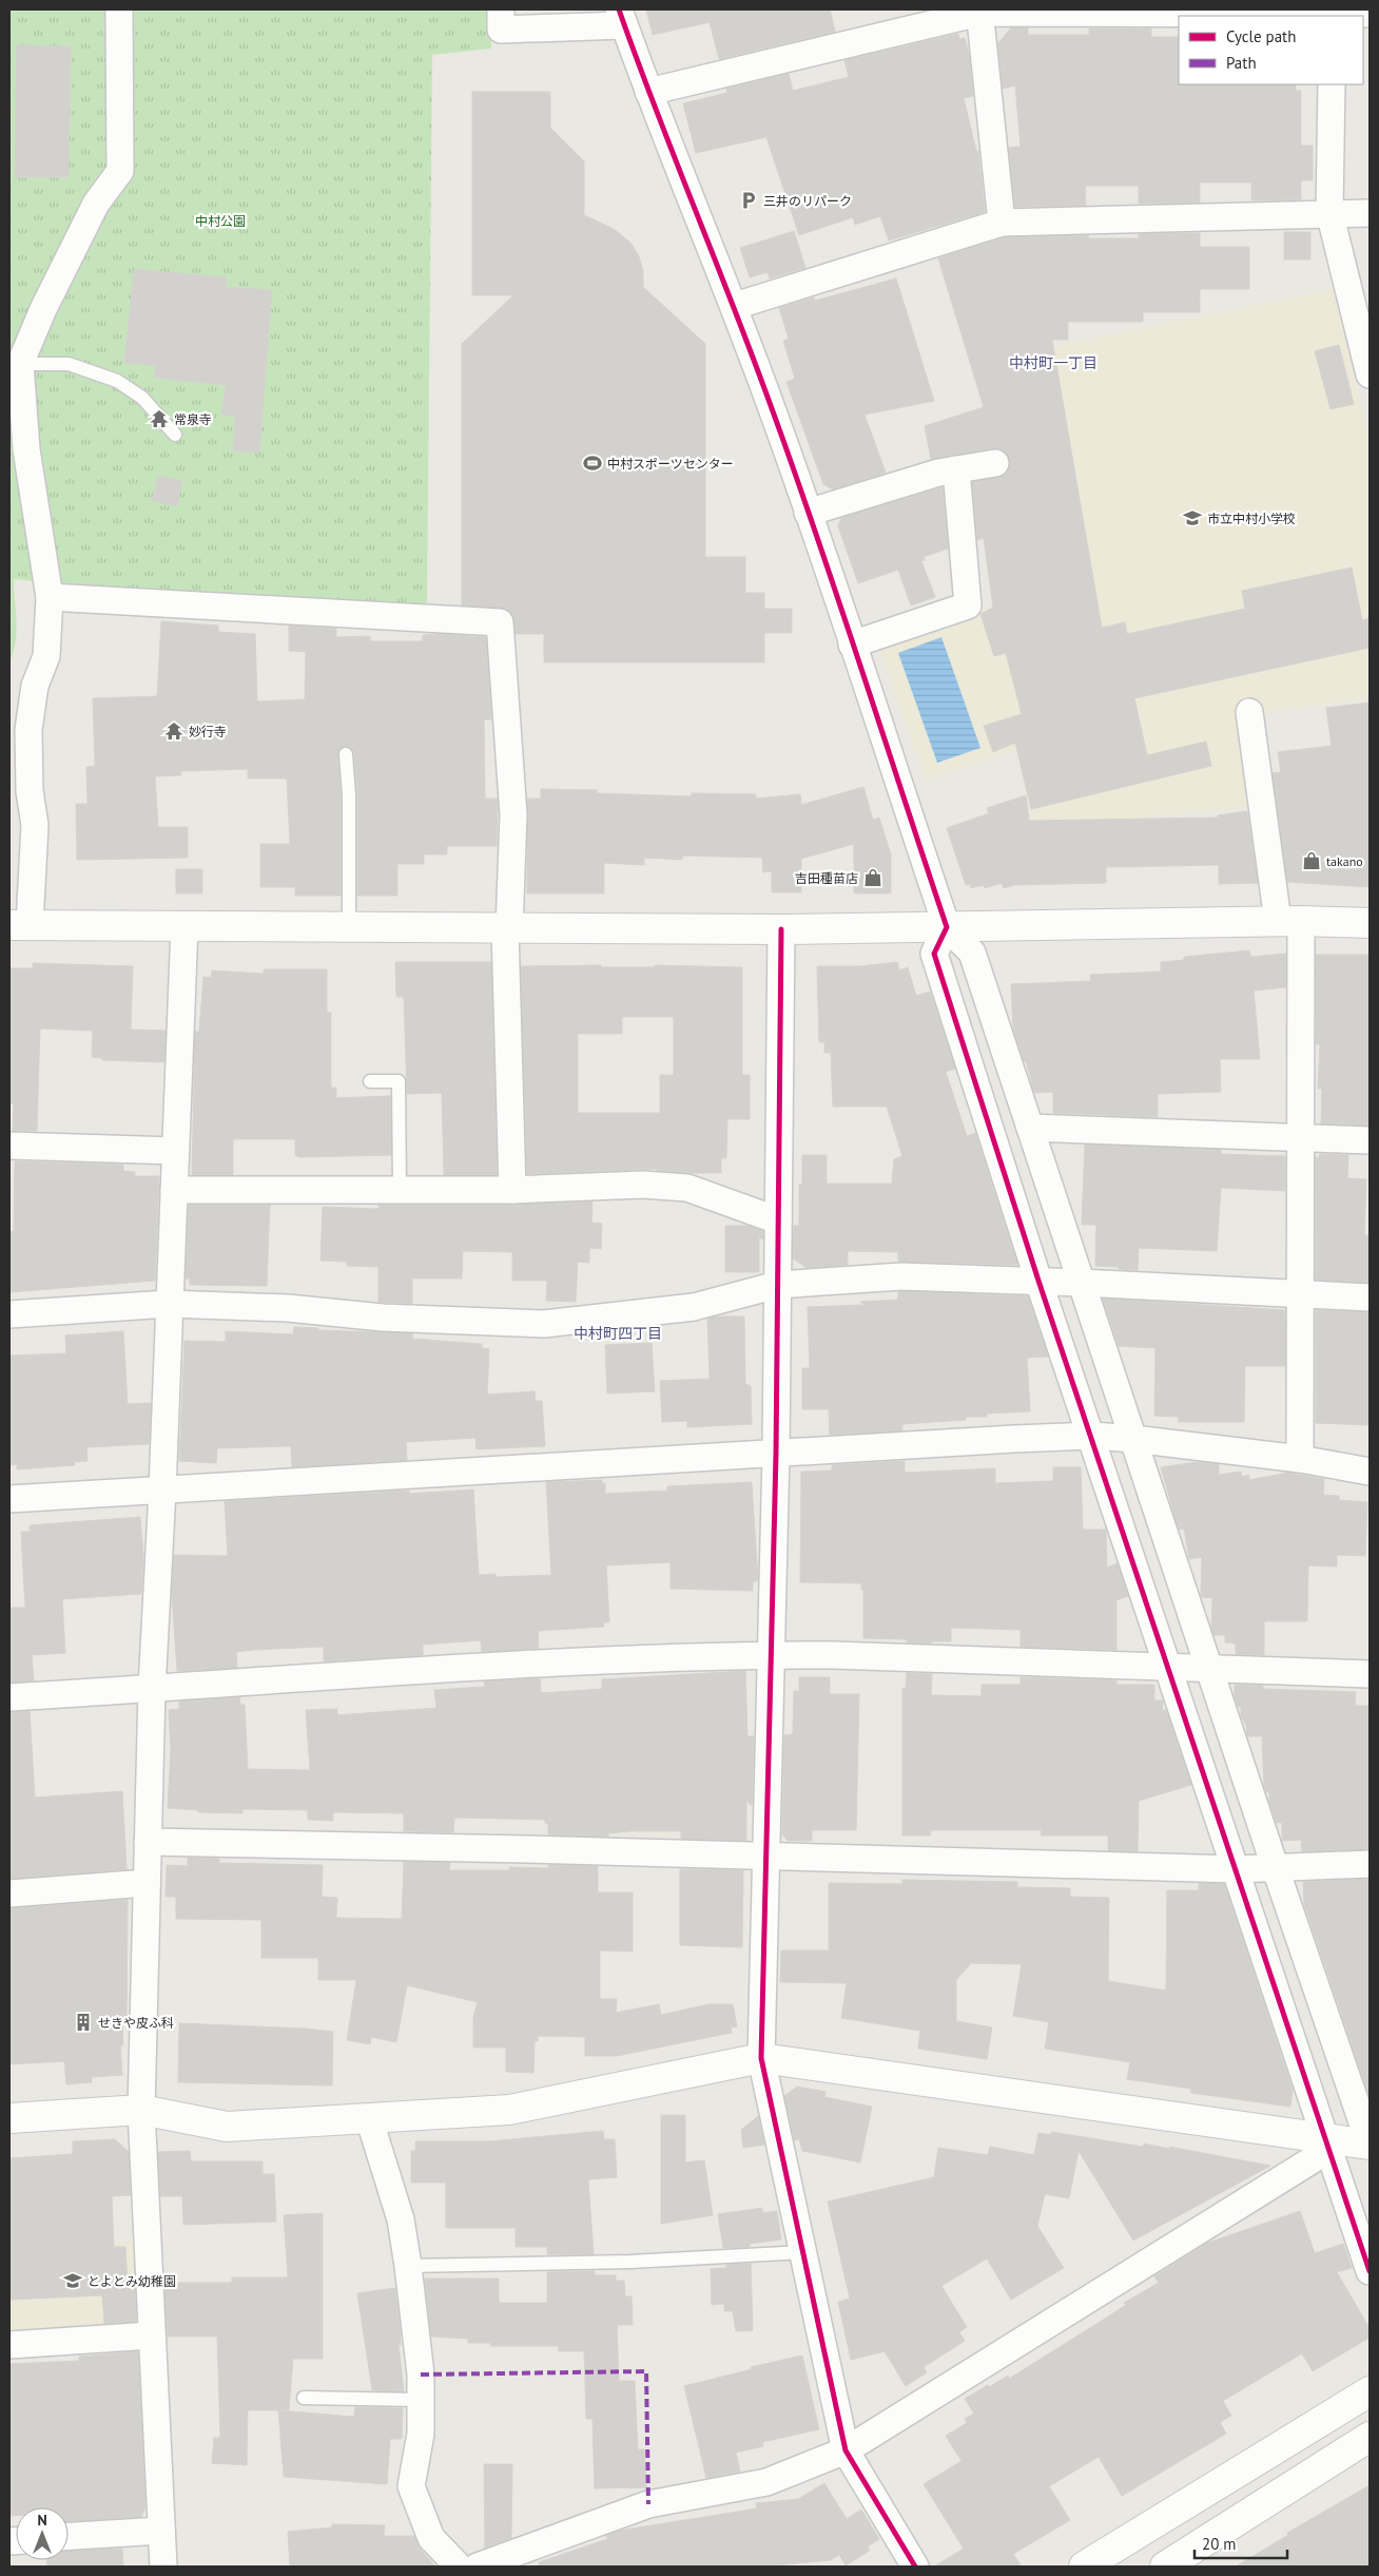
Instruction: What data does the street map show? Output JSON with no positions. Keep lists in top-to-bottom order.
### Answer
{
  "districts": ["中村町一丁目", "中村町四丁目"],
  "parks": ["中村公園"],
  "places": {
    "parking": ["三井のリパーク"],
    "temple": ["常泉寺", "妙行寺"],
    "sports": ["中村スポーツセンター"],
    "school or university": ["市立中村小学校", "とよとみ幼稚園"],
    "shop": ["takano", "吉田種苗店"],
    "building": ["せきや皮ふ科"]
  },
  "legend": ["Cycle path", "Path"],
  "scale_bar": "20 m",
  "north": "top"
}
